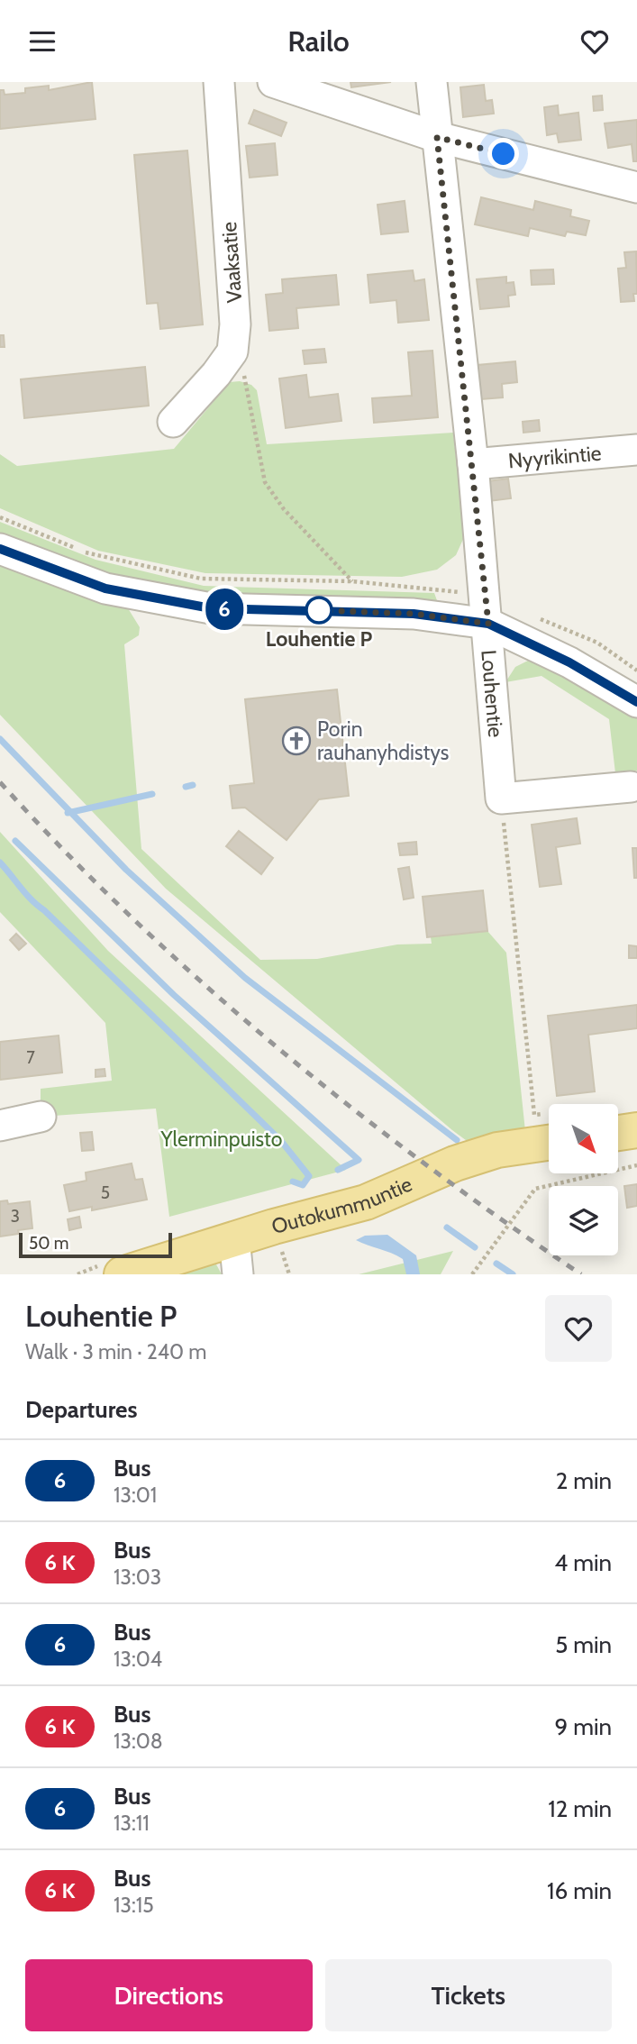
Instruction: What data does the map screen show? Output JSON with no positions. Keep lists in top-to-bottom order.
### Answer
{
  "streets": {
    "main road": ["Outokummuntie"],
    "street": ["Vaaksatie", "Nyyrikintie", "Louhentie"]
  },
  "crossings": [
    ["Nyyrikintie", "Louhentie"]
  ],
  "parks": ["Ylerminpuisto"],
  "places": {
    "other": ["Louhentie P"],
    "church": ["Porin rauhanyhdistys"]
  },
  "lines": ["bus line 6"],
  "house_numbers": ["7", "5", "3"],
  "scale_bar": "50 m",
  "north": "bottom right",
  "page": {
    "header": "Railo",
    "on_map": "6",
    "scale": "50 m",
    "heading": [
      ["Louhentie P", "Walk · 3 min · 240 m"],
      "Departures"
    ],
    "list": [
      {
        "mark": "6",
        "name": "Bus",
        "note": "13:01",
        "value": "2 min"
      },
      {
        "mark": "6 K",
        "name": "Bus",
        "note": "13:03",
        "value": "4 min"
      },
      {
        "mark": "6",
        "name": "Bus",
        "note": "13:04",
        "value": "5 min"
      },
      {
        "mark": "6 K",
        "name": "Bus",
        "note": "13:08",
        "value": "9 min"
      },
      {
        "mark": "6",
        "name": "Bus",
        "note": "13:11",
        "value": "12 min"
      },
      {
        "mark": "6 K",
        "name": "Bus",
        "note": "13:15",
        "value": "16 min"
      }
    ],
    "buttons": ["Directions", "Tickets"]
  }
}
